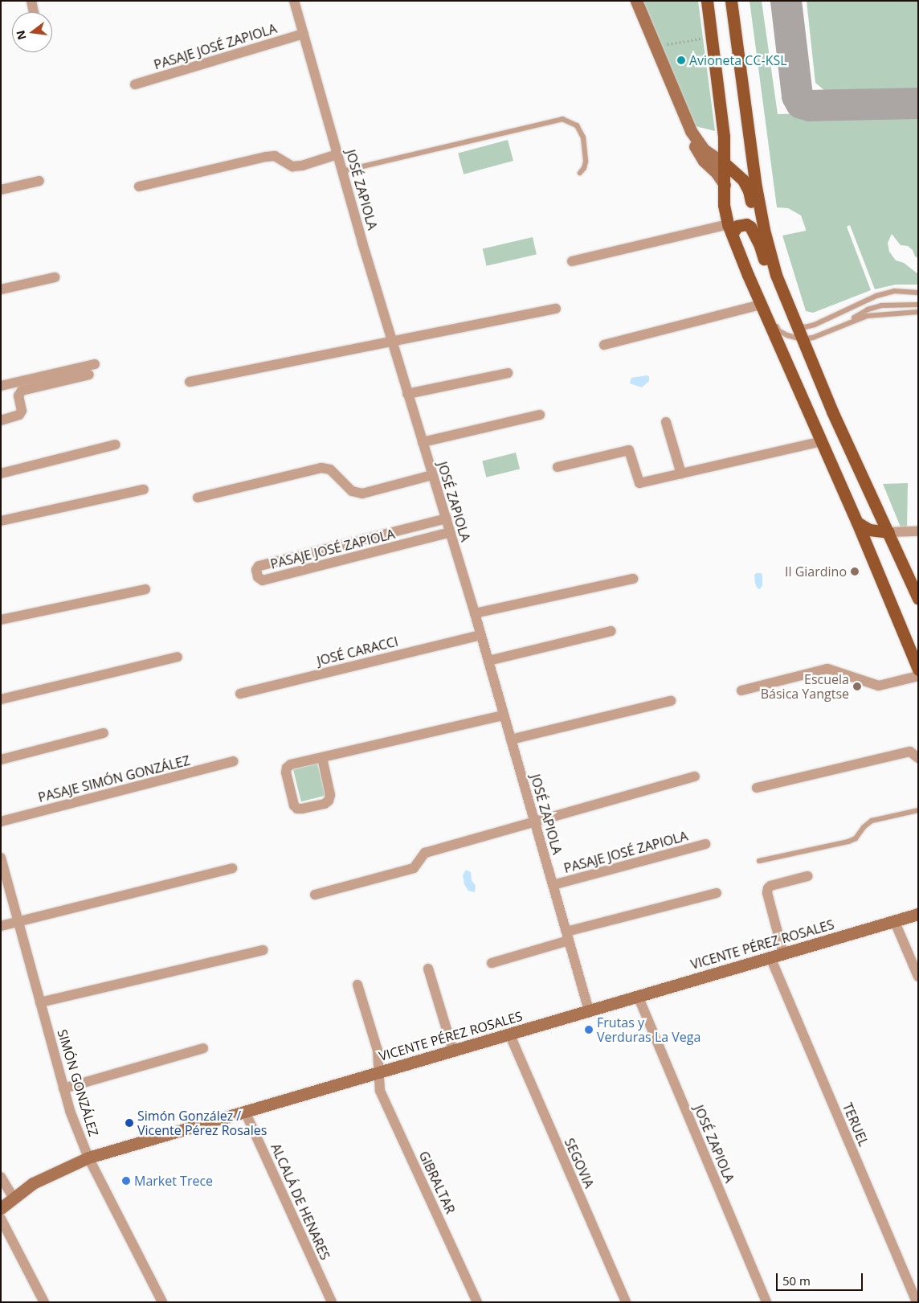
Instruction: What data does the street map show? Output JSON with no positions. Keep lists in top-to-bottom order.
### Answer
{
  "streets": {
    "street": [
      "PASAJE JOSÉ ZAPIOLA",
      "JOSÉ ZAPIOLA",
      "JOSÉ CARACCI",
      "PASAJE SIMÓN GONZÁLEZ",
      "VICENTE PÉREZ ROSALES",
      "SIMÓN GONZÁLEZ",
      "TERUEL",
      "SEGOVIA",
      "GIBRALTAR",
      "ALCALÁ DE HENARES"
    ]
  },
  "crossings": [
    ["PASAJE JOSÉ ZAPIOLA", "JOSÉ ZAPIOLA"],
    ["JOSÉ ZAPIOLA", "JOSÉ CARACCI"],
    ["JOSÉ ZAPIOLA", "VICENTE PÉREZ ROSALES"],
    ["VICENTE PÉREZ ROSALES", "SIMÓN GONZÁLEZ"],
    ["VICENTE PÉREZ ROSALES", "TERUEL"],
    ["VICENTE PÉREZ ROSALES", "SEGOVIA"],
    ["VICENTE PÉREZ ROSALES", "GIBRALTAR"],
    ["VICENTE PÉREZ ROSALES", "ALCALÁ DE HENARES"]
  ],
  "places": [
    "Avioneta CC-KSL",
    "Il Giardino",
    "Escuela Básica Yangtse",
    "Frutas y Verduras La Vega",
    "Simón González / Vicente Pérez Rosales",
    "Market Trece"
  ],
  "scale_bar": "50 m",
  "north": "left"
}
